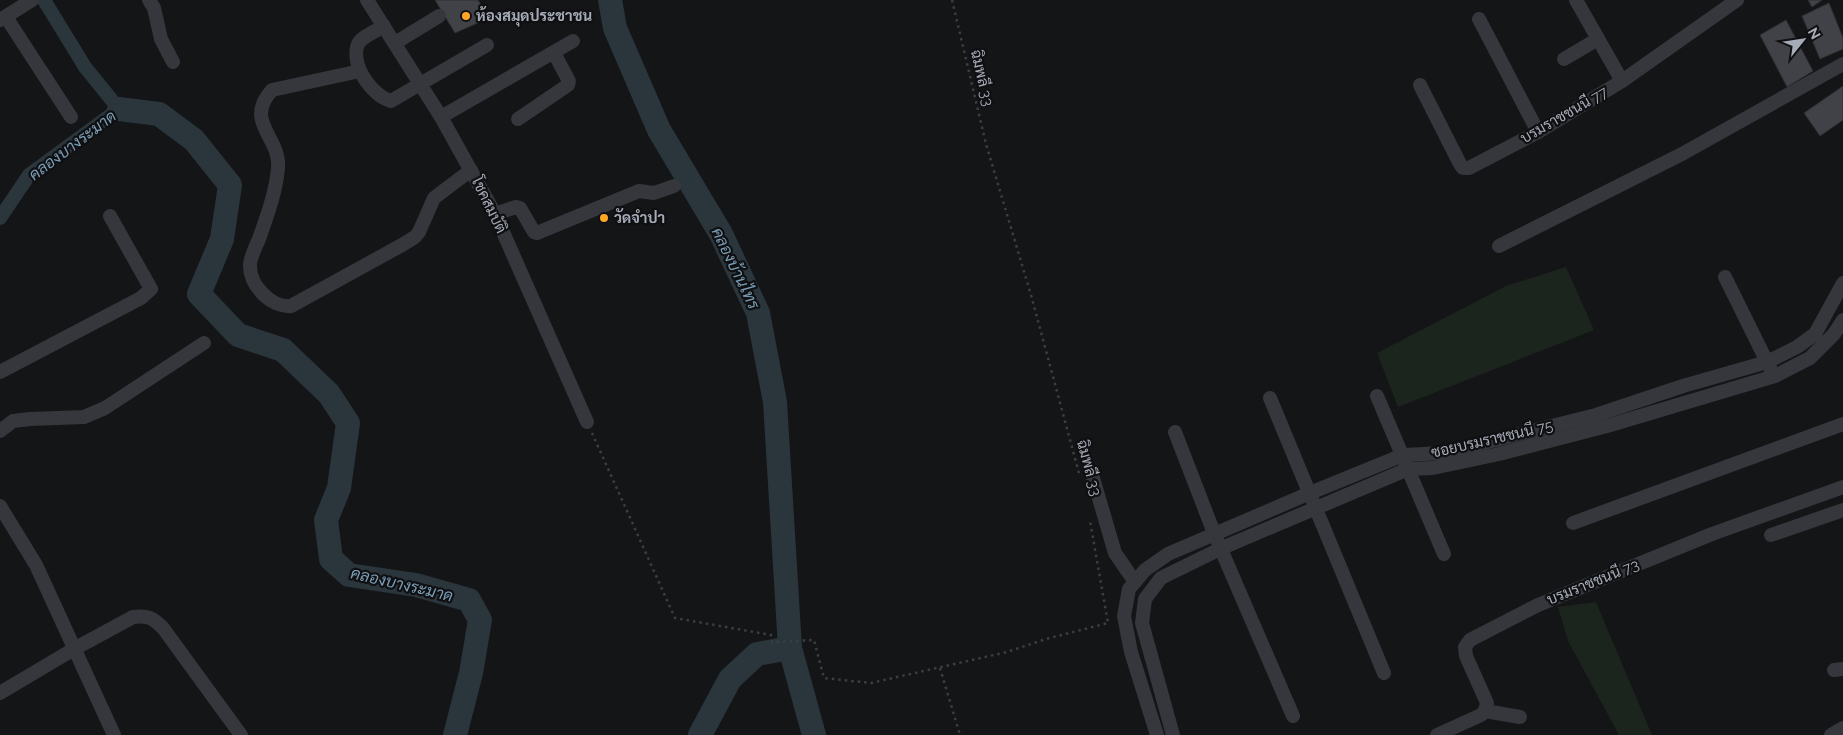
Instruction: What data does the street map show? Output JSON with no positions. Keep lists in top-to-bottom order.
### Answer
{
  "streets": {
    "street": [
      "บรมราชชนนี 77",
      "โชคสมบัติ",
      "ซอยบรมราชชนนี 75",
      "บรมราชชนนี 73"
    ],
    "path": ["ฉิมพลี 33"]
  },
  "crossings": [
    ["ฉิมพลี 33", "โชคสมบัติ"]
  ],
  "water": ["คลองบางระมาด", "คลองบ้านไทร"],
  "places": ["ห้องสมุดประชาชน", "วัดจำปา"],
  "north": "top right"
}
